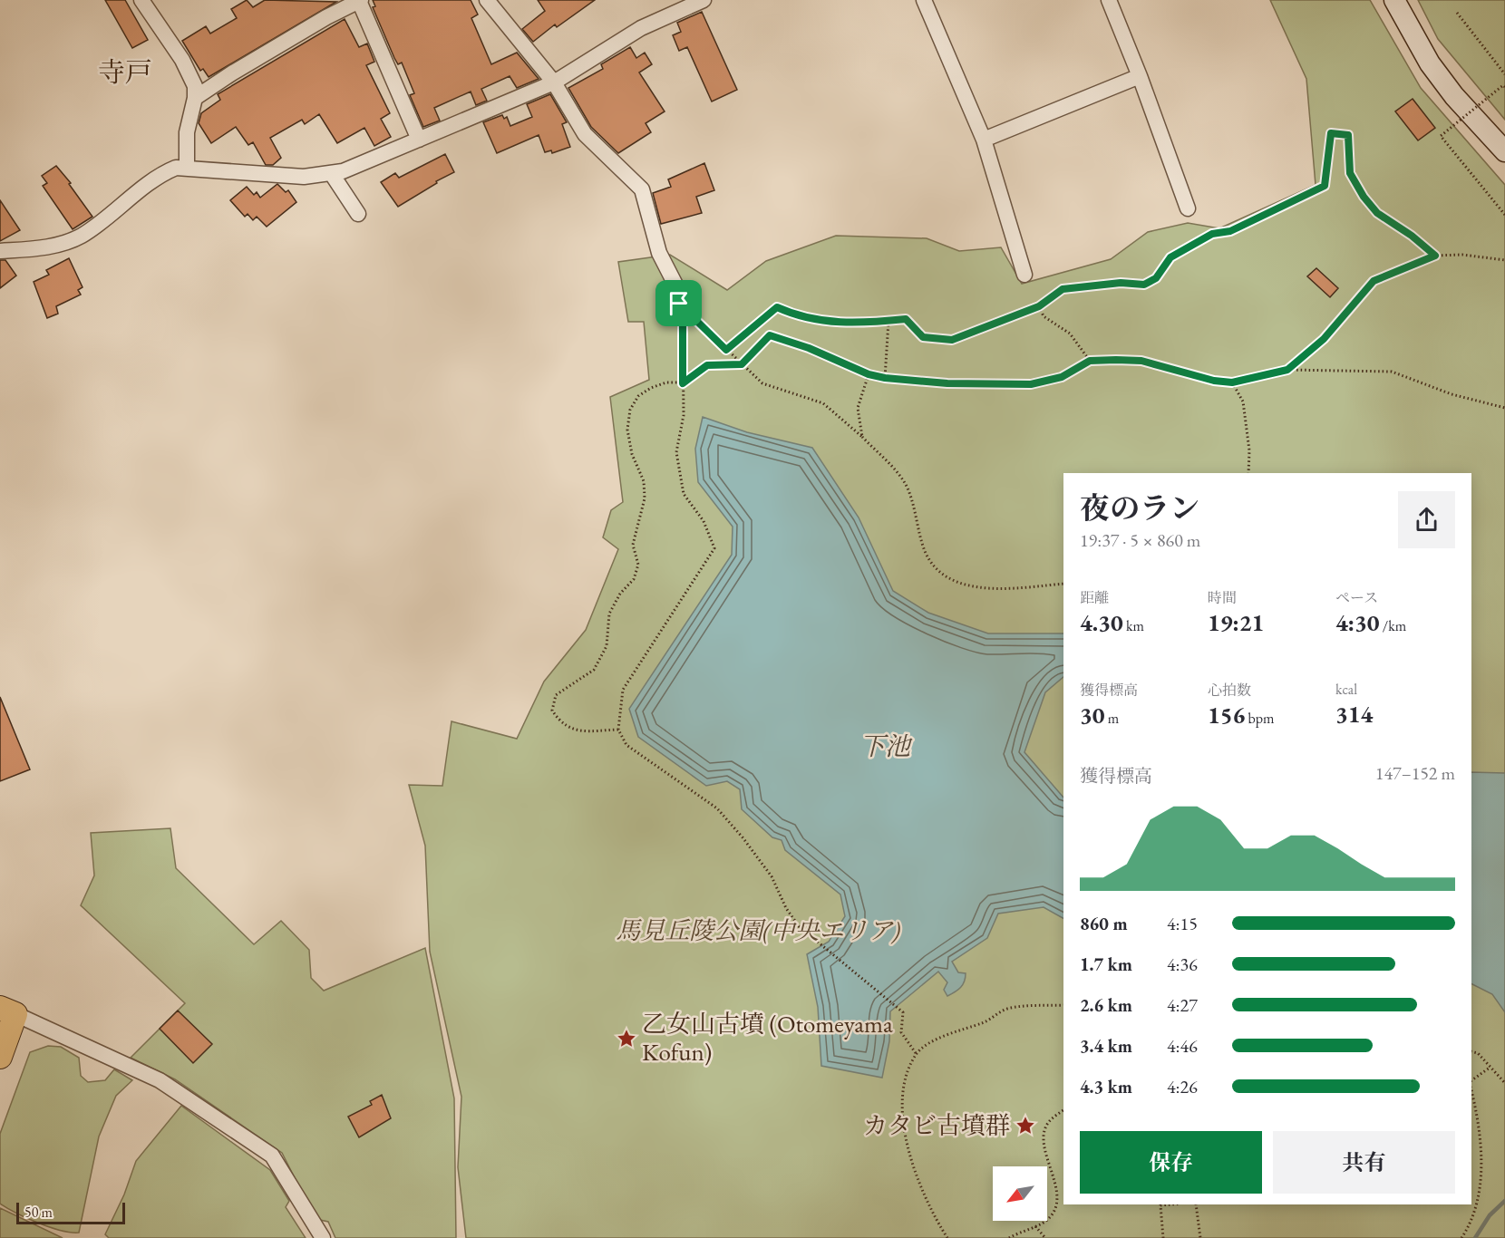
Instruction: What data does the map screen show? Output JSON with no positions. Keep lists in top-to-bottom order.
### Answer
{
  "districts": ["寺戸"],
  "water": ["下池"],
  "parks": ["馬見丘陵公園(中央エリア)"],
  "places": {
    "place": ["乙女山古墳 (Otomeyama Kofun)", "カタビ古墳群"]
  },
  "scale_bar": "50 m",
  "north": "bottom left",
  "page": {
    "heading": ["夜のラン", "19:37 · 5 × 860 m"],
    "stats": [
      ["距離", "4.30 km"],
      ["時間", "19:21"],
      ["ペース", "4:30 /km"],
      ["獲得標高", "30 m"],
      ["心拍数", "156 bpm"],
      ["kcal", "314"]
    ],
    "chart": ["獲得標高", "147–152 m"],
    "list": [
      {
        "name": "860 m",
        "note": "4:15"
      },
      {
        "name": "1.7 km",
        "note": "4:36"
      },
      {
        "name": "2.6 km",
        "note": "4:27"
      },
      {
        "name": "3.4 km",
        "note": "4:46"
      },
      {
        "name": "4.3 km",
        "note": "4:26"
      }
    ],
    "buttons": ["保存", "共有"],
    "scale": "50 m"
  }
}
